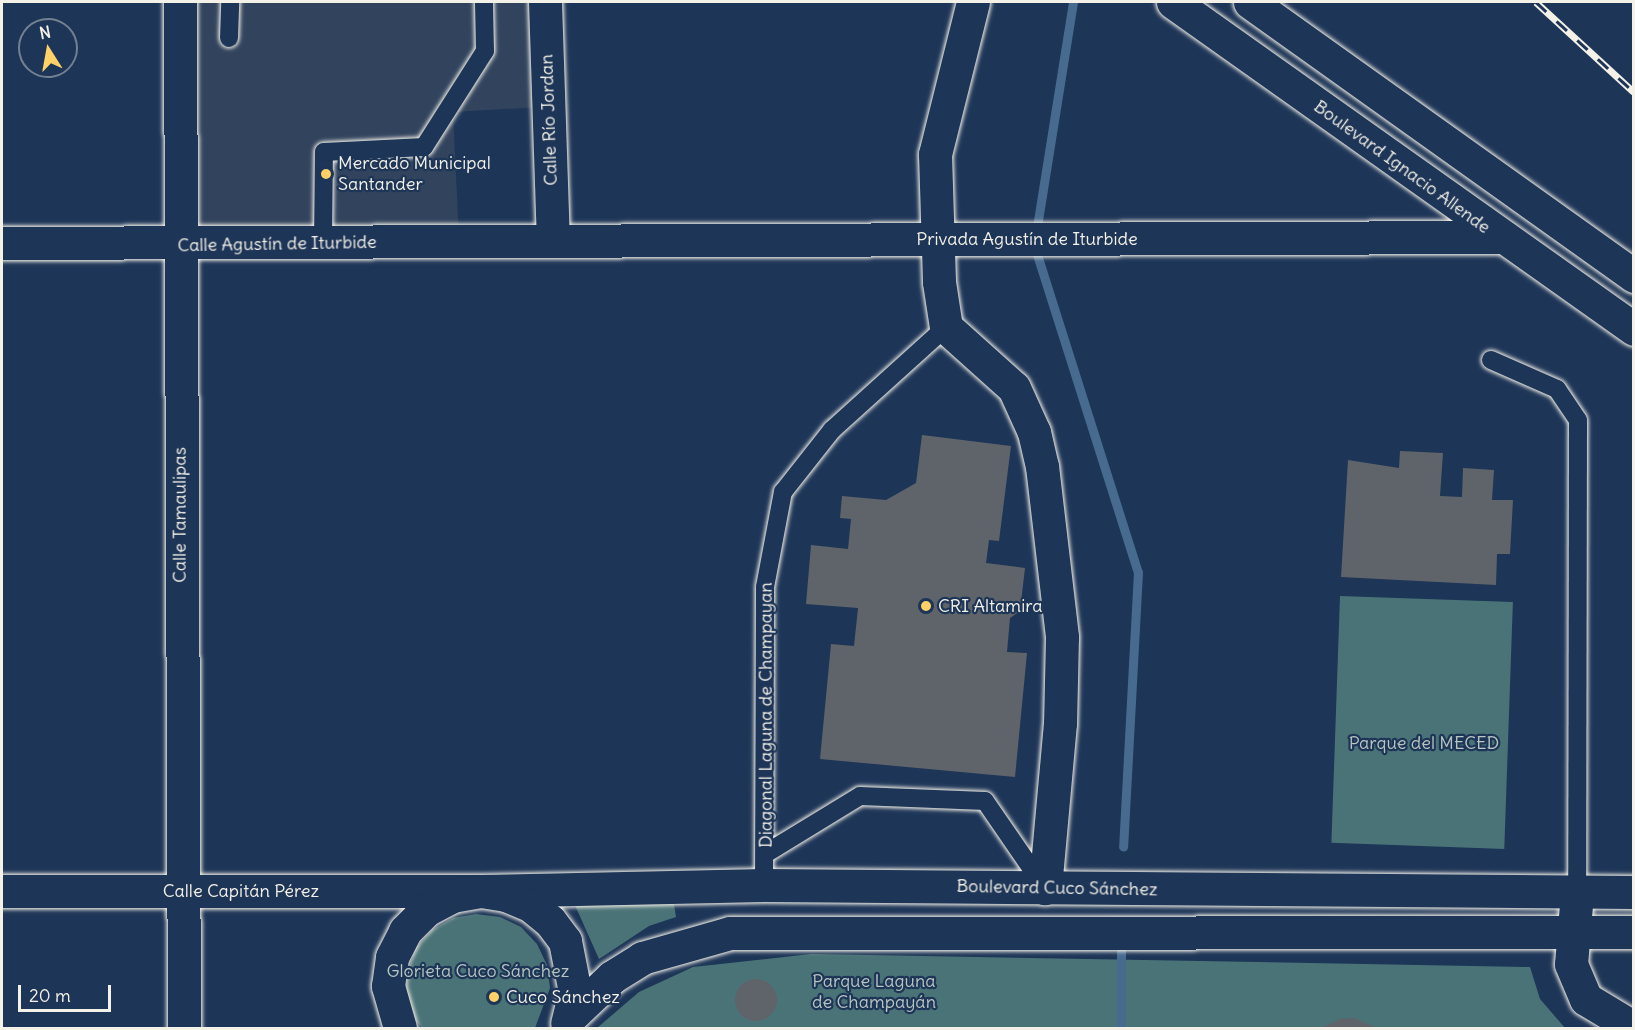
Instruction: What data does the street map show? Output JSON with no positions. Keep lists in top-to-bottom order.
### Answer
{
  "streets": {
    "street": [
      "Calle Río Jordan",
      "Boulevard Ignacio Allende",
      "Privada Agustín de Iturbide",
      "Calle Agustín de Iturbide",
      "Calle Tamaulipas",
      "Boulevard Cuco Sánchez",
      "Calle Capitán Pérez"
    ],
    "lane": ["Diagonal Laguna de Champayan"]
  },
  "crossings": [
    ["Calle Río Jordan", "Privada Agustín de Iturbide"],
    ["Calle Río Jordan", "Calle Agustín de Iturbide"],
    ["Boulevard Ignacio Allende", "Privada Agustín de Iturbide"],
    ["Privada Agustín de Iturbide", "Calle Agustín de Iturbide"],
    ["Calle Agustín de Iturbide", "Calle Tamaulipas"],
    ["Calle Tamaulipas", "Calle Capitán Pérez"],
    ["Diagonal Laguna de Champayan", "Boulevard Cuco Sánchez"],
    ["Boulevard Cuco Sánchez", "Calle Capitán Pérez"]
  ],
  "parks": ["Parque del MECED", "Glorieta Cuco Sánchez", "Parque Laguna de Champayán"],
  "places": ["Mercado Municipal Santander", "CRI Altamira", "Cuco Sánchez"],
  "scale_bar": "20 m",
  "north": "top"
}
